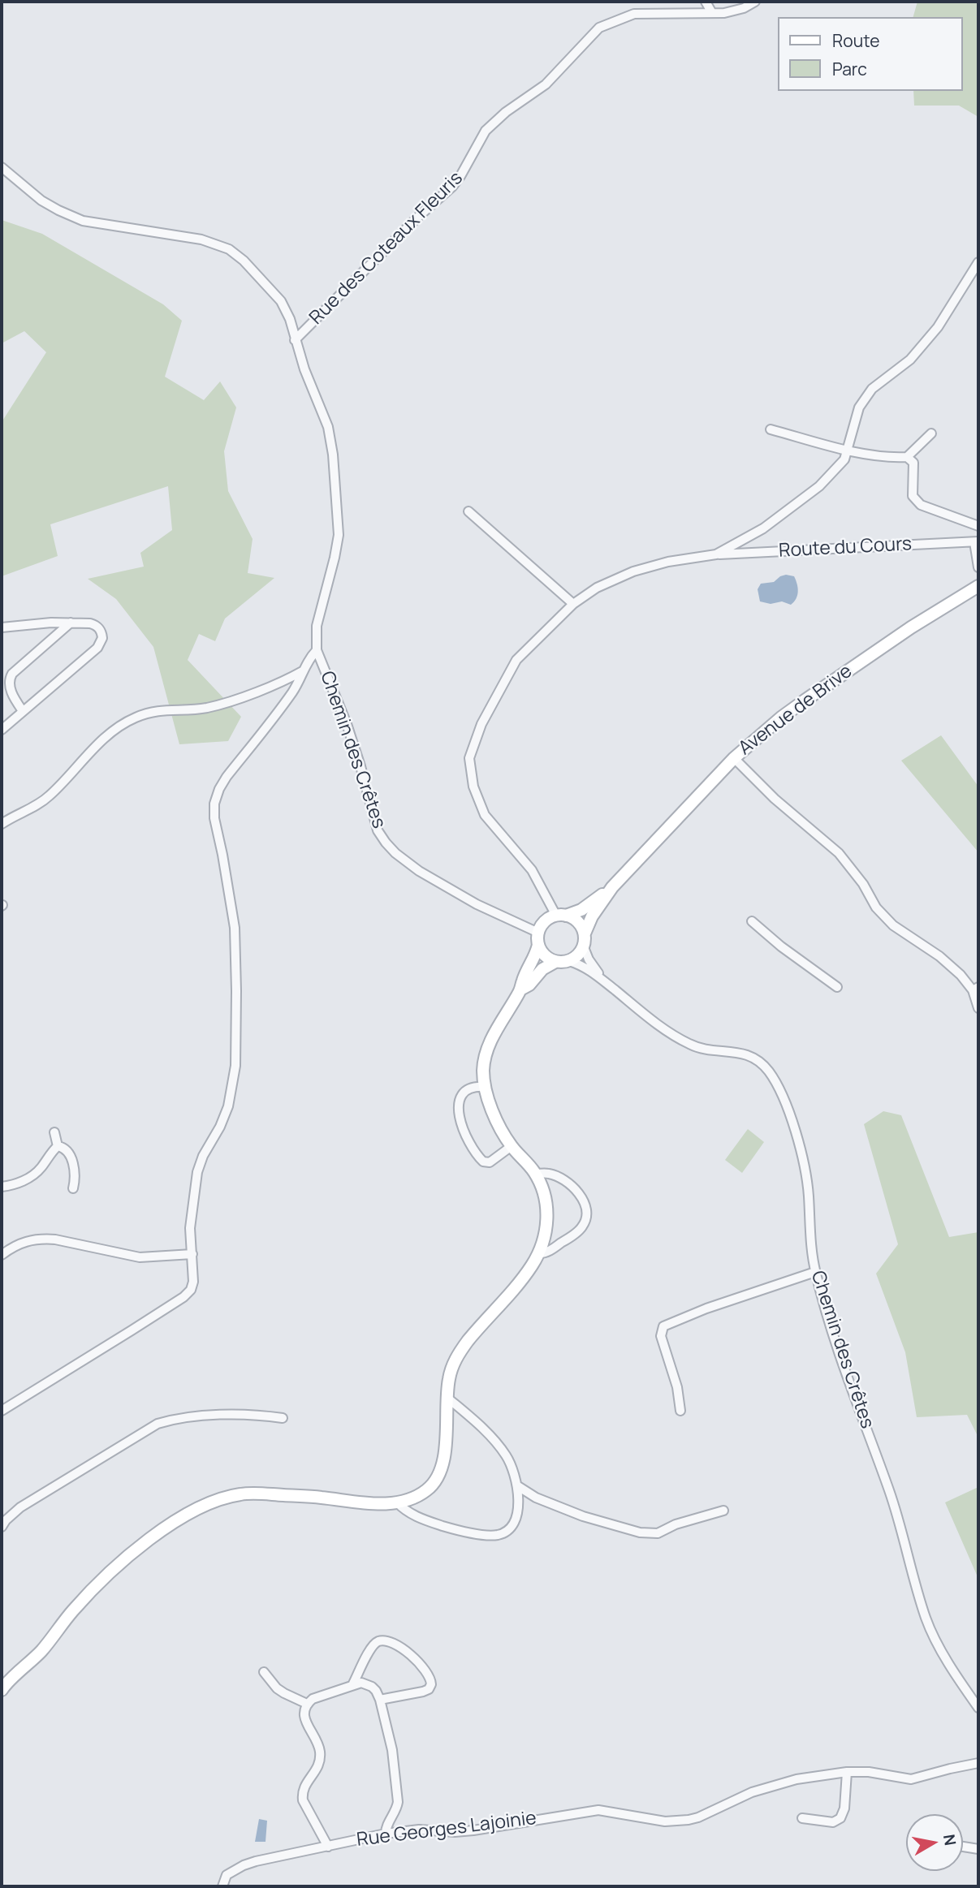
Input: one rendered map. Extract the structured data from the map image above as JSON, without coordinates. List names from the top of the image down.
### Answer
{
  "streets": {
    "street": [
      "Rue des Coteaux Fleuris",
      "Route du Cours",
      "Avenue de Brive",
      "Chemin des Crêtes",
      "Rue Georges Lajoinie"
    ]
  },
  "crossings": [
    ["Rue des Coteaux Fleuris", "Chemin des Crêtes"],
    ["Route du Cours", "Chemin des Crêtes"]
  ],
  "legend": ["Route", "Parc"],
  "north": "right"
}
